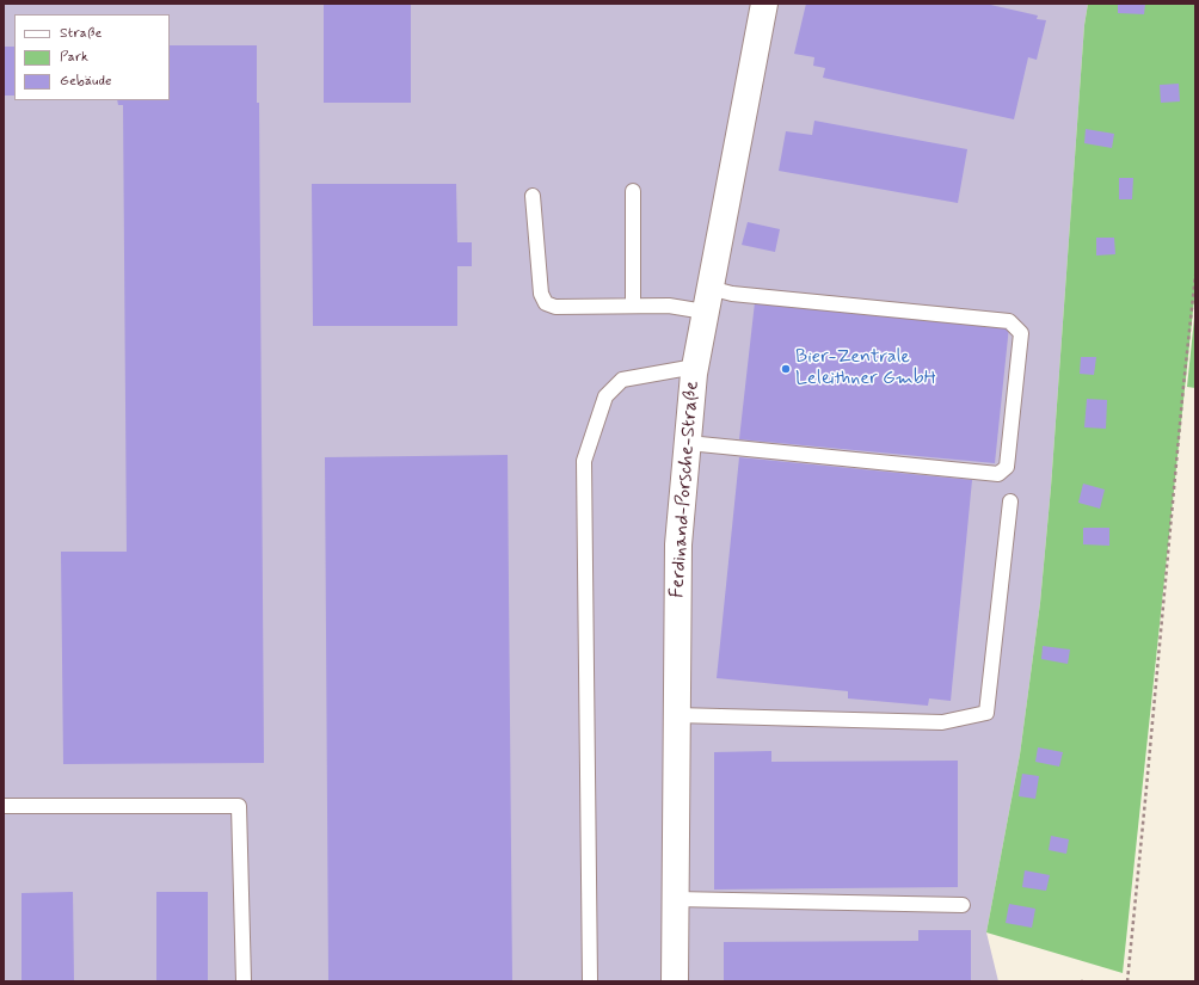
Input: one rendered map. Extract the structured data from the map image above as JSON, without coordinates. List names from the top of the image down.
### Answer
{
  "streets": {
    "street": ["Ferdinand-Porsche-Straße"]
  },
  "places": ["Bier-Zentrale Leleithner GmbH"],
  "legend": ["Straße", "Park", "Gebäude"]
}
